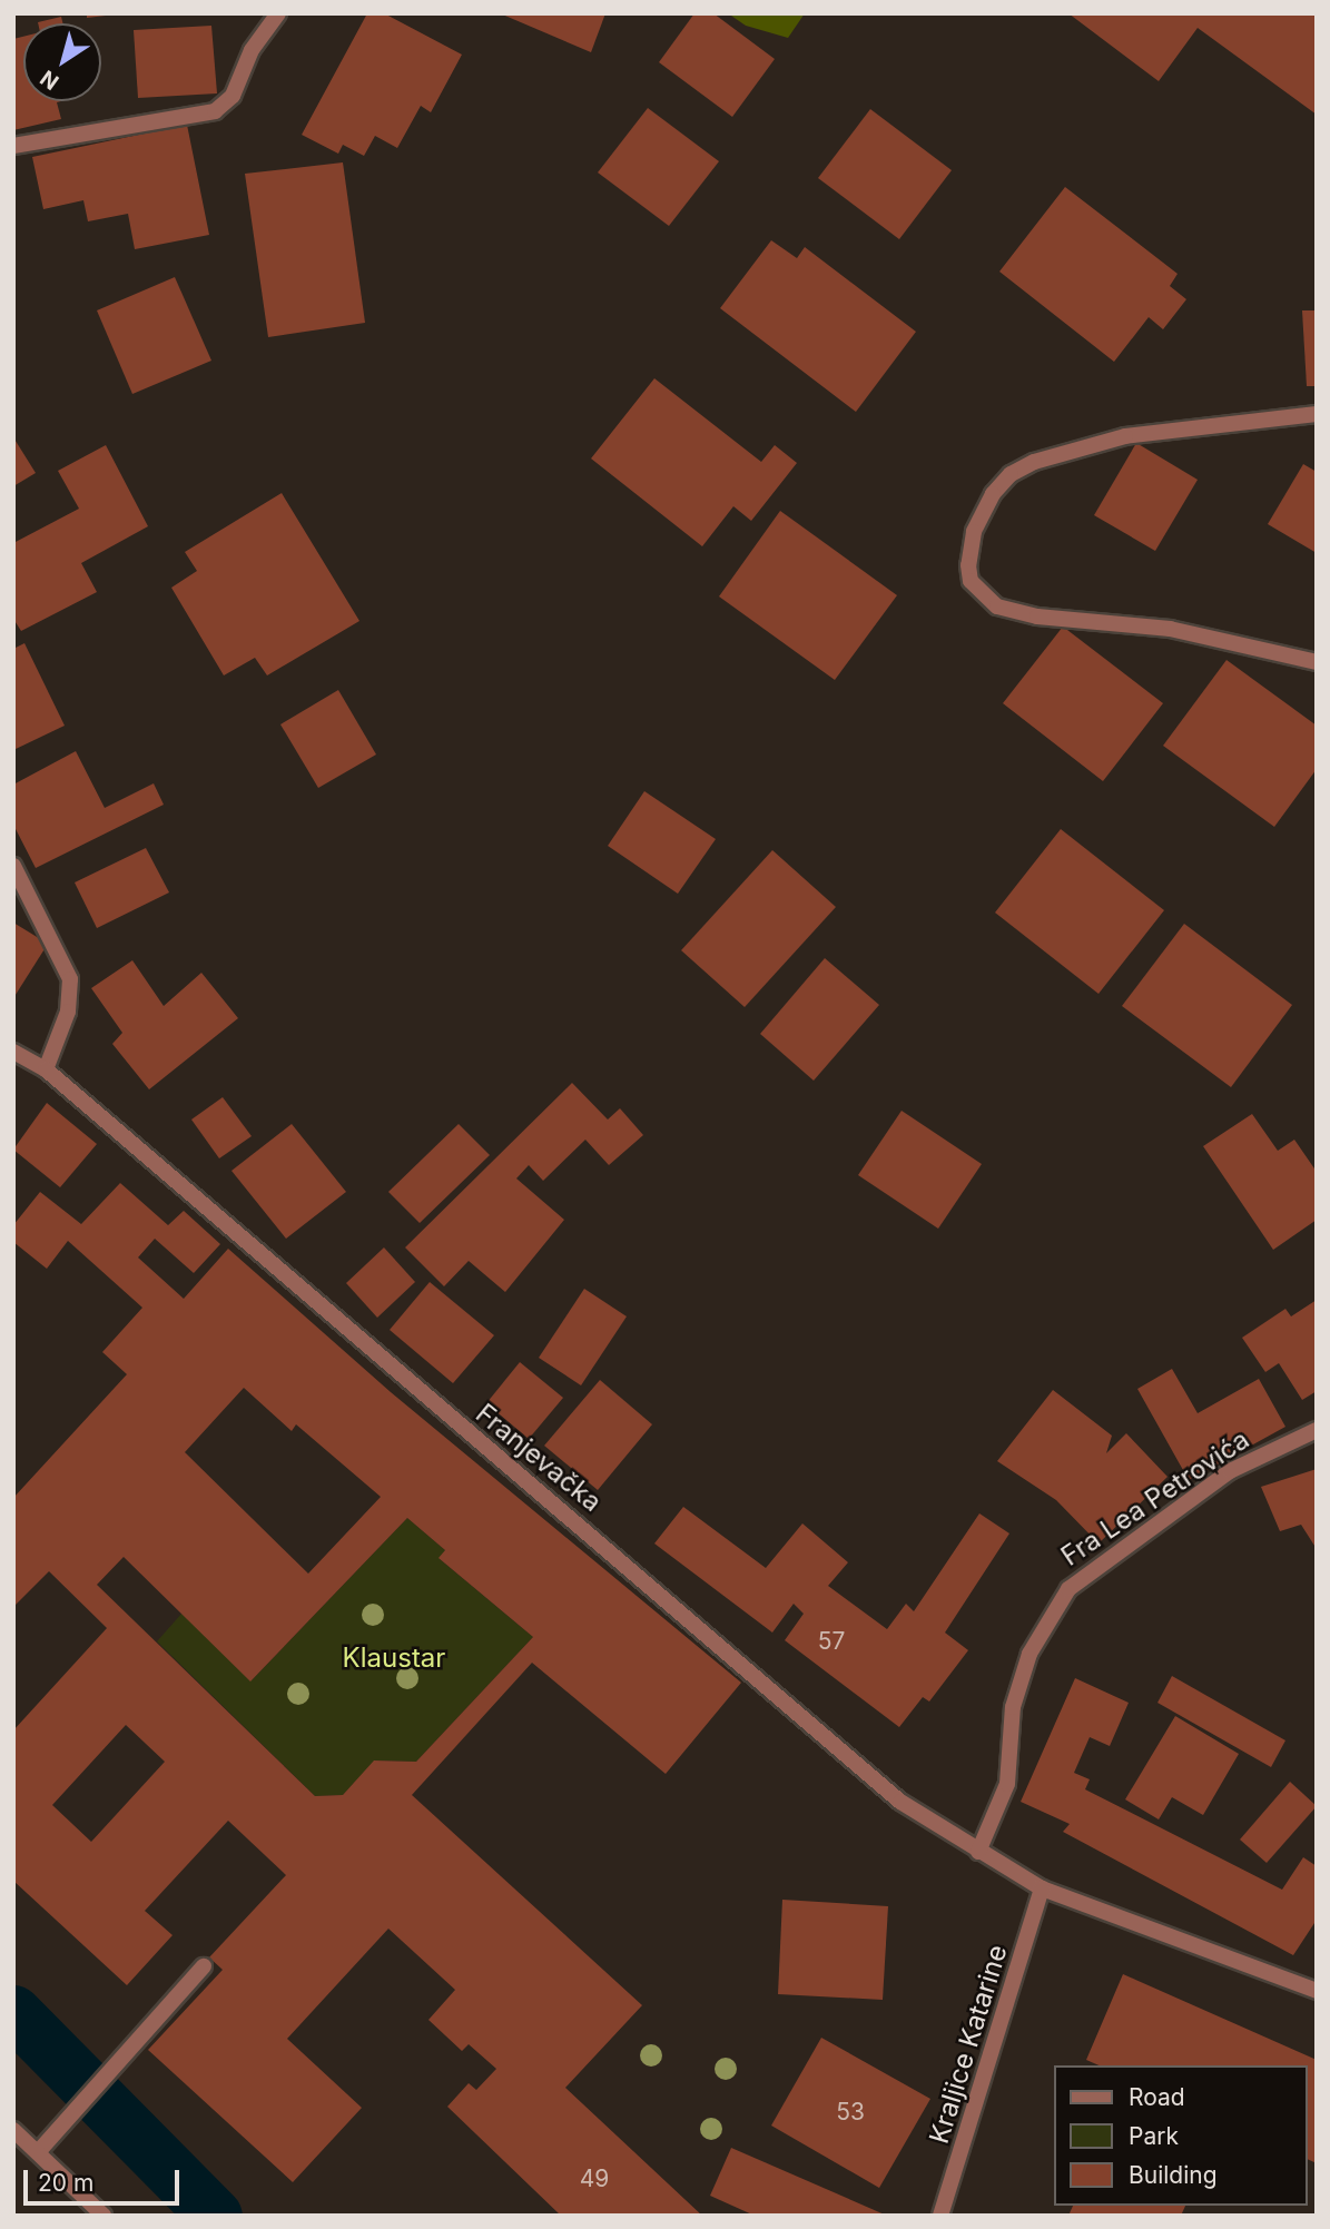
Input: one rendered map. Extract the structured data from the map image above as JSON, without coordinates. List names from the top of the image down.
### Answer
{
  "streets": {
    "street": ["Franjevačka", "Fra Lea Petrovića", "Kraljice Katarine"]
  },
  "crossings": [
    ["Franjevačka", "Fra Lea Petrovića"],
    ["Franjevačka", "Kraljice Katarine"]
  ],
  "parks": ["Klaustar"],
  "house_numbers": ["57", "53", "49"],
  "legend": ["Road", "Park", "Building"],
  "scale_bar": "20 m",
  "north": "bottom left"
}
